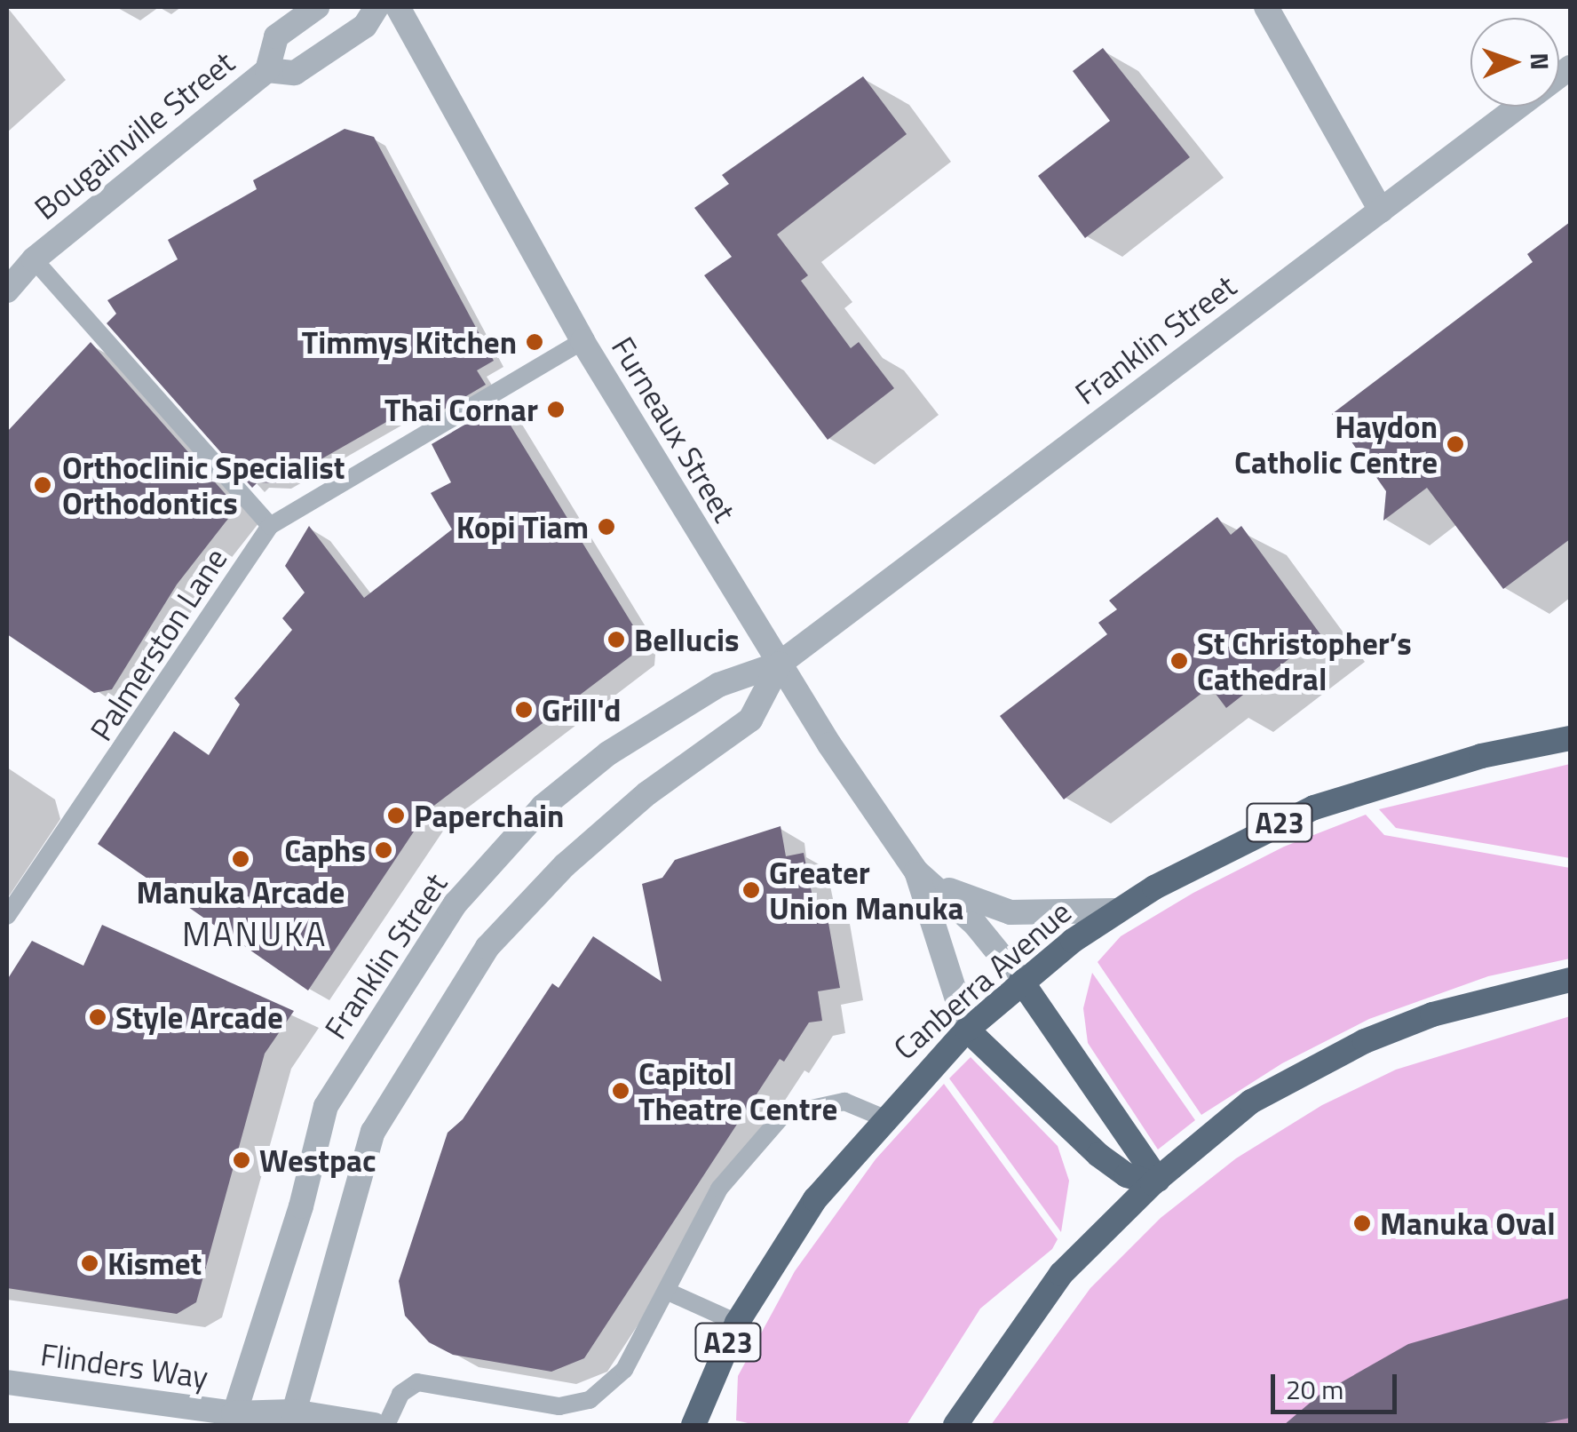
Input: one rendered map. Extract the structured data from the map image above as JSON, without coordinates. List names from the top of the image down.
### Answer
{
  "streets": {
    "highway": ["A23", "Canberra Avenue"],
    "street": [
      "Bougainville Street",
      "Franklin Street",
      "Furneaux Street",
      "Flinders Way"
    ],
    "lane": ["Palmerston Lane"]
  },
  "crossings": [
    ["Franklin Street", "Furneaux Street"],
    ["Franklin Street", "Flinders Way"],
    ["Furneaux Street", "Palmerston Lane"],
    ["Furneaux Street", "Canberra Avenue"]
  ],
  "districts": ["MANUKA"],
  "places": [
    "Timmys Kitchen",
    "Thai Cornar",
    "Haydon Catholic Centre",
    "Orthoclinic Specialist Orthodontics",
    "Kopi Tiam",
    "Bellucis",
    "St Christopher’s Cathedral",
    "Grill'd",
    "Paperchain",
    "Caphs",
    "Manuka Arcade",
    "Greater Union Manuka",
    "Style Arcade",
    "Capitol Theatre Centre",
    "Westpac",
    "Manuka Oval",
    "Kismet"
  ],
  "scale_bar": "20 m",
  "north": "right"
}
